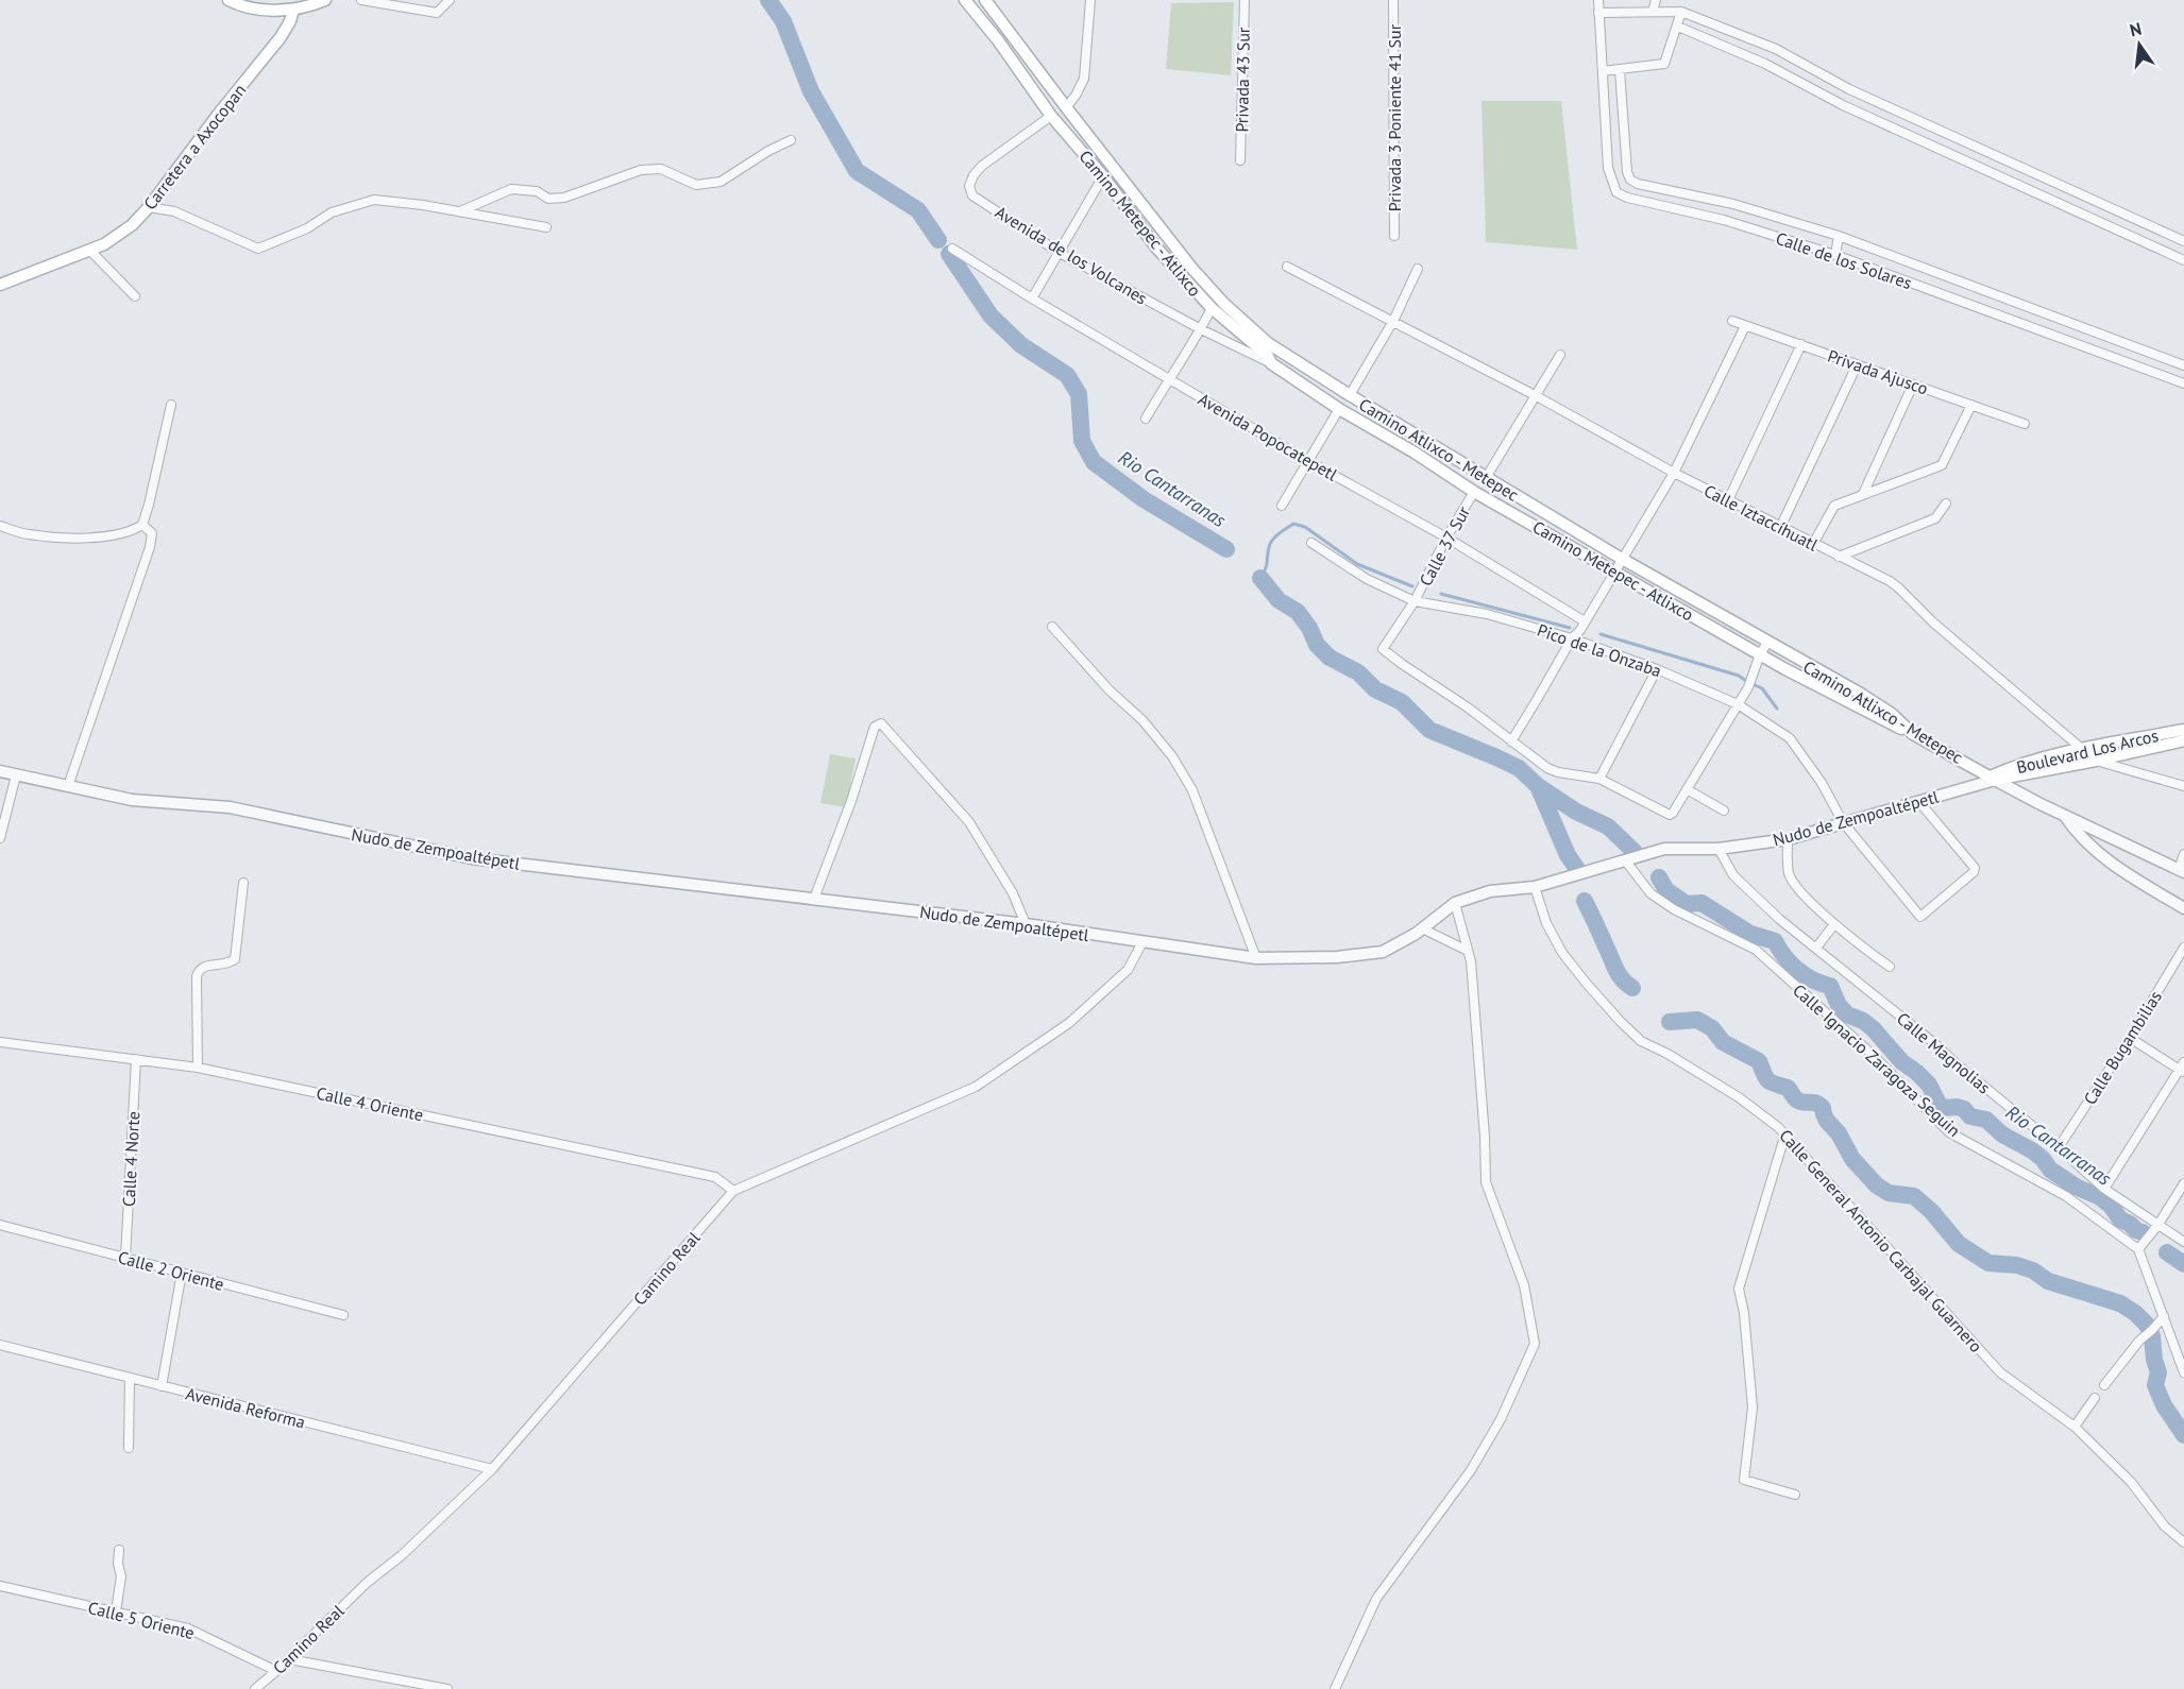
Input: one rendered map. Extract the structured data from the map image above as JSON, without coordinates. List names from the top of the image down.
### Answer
{
  "streets": {
    "main road": [
      "Carretera a Axocopan",
      "Camino Metepec - Atlixco",
      "Camino Atlixco - Metepec",
      "Boulevard Los Arcos"
    ],
    "street": [
      "Privada 43 Sur",
      "Privada 3 Poniente 41 Sur",
      "Avenida de los Volcanes",
      "Calle de los Solares",
      "Privada Ajusco",
      "Avenida Popocatepetl",
      "Calle Iztaccíhuatl",
      "Calle 37 Sur",
      "Pico de la Onzaba",
      "Nudo de Zempoaltépetl",
      "Calle Bugambilias",
      "Calle Magnolias",
      "Calle Ignacio Zaragoza Seguin",
      "Calle 4 Oriente",
      "Calle 4 Norte",
      "Calle General Antonio Carbajal Guarnero",
      "Camino Real",
      "Calle 2 Oriente",
      "Avenida Reforma",
      "Calle 5 Oriente"
    ]
  },
  "crossings": [
    ["Camino Metepec - Atlixco", "Avenida de los Volcanes"],
    ["Camino Metepec - Atlixco", "Camino Atlixco - Metepec"],
    ["Camino Metepec - Atlixco", "Calle 37 Sur"],
    ["Avenida Popocatepetl", "Calle 37 Sur"],
    ["Camino Atlixco - Metepec", "Boulevard Los Arcos"],
    ["Camino Atlixco - Metepec", "Nudo de Zempoaltépetl"],
    ["Calle Iztaccíhuatl", "Boulevard Los Arcos"],
    ["Calle 37 Sur", "Pico de la Onzaba"],
    ["Pico de la Onzaba", "Nudo de Zempoaltépetl"],
    ["Boulevard Los Arcos", "Nudo de Zempoaltépetl"],
    ["Nudo de Zempoaltépetl", "Calle Magnolias"],
    ["Nudo de Zempoaltépetl", "Calle Ignacio Zaragoza Seguin"],
    ["Nudo de Zempoaltépetl", "Calle General Antonio Carbajal Guarnero"],
    ["Nudo de Zempoaltépetl", "Camino Real"],
    ["Calle Bugambilias", "Calle Magnolias"],
    ["Calle 4 Oriente", "Calle 4 Norte"],
    ["Calle 4 Oriente", "Camino Real"],
    ["Calle 4 Norte", "Calle 2 Oriente"],
    ["Camino Real", "Avenida Reforma"],
    ["Camino Real", "Calle 5 Oriente"]
  ],
  "water": ["Rio Cantarranas"],
  "north": "top"
}
